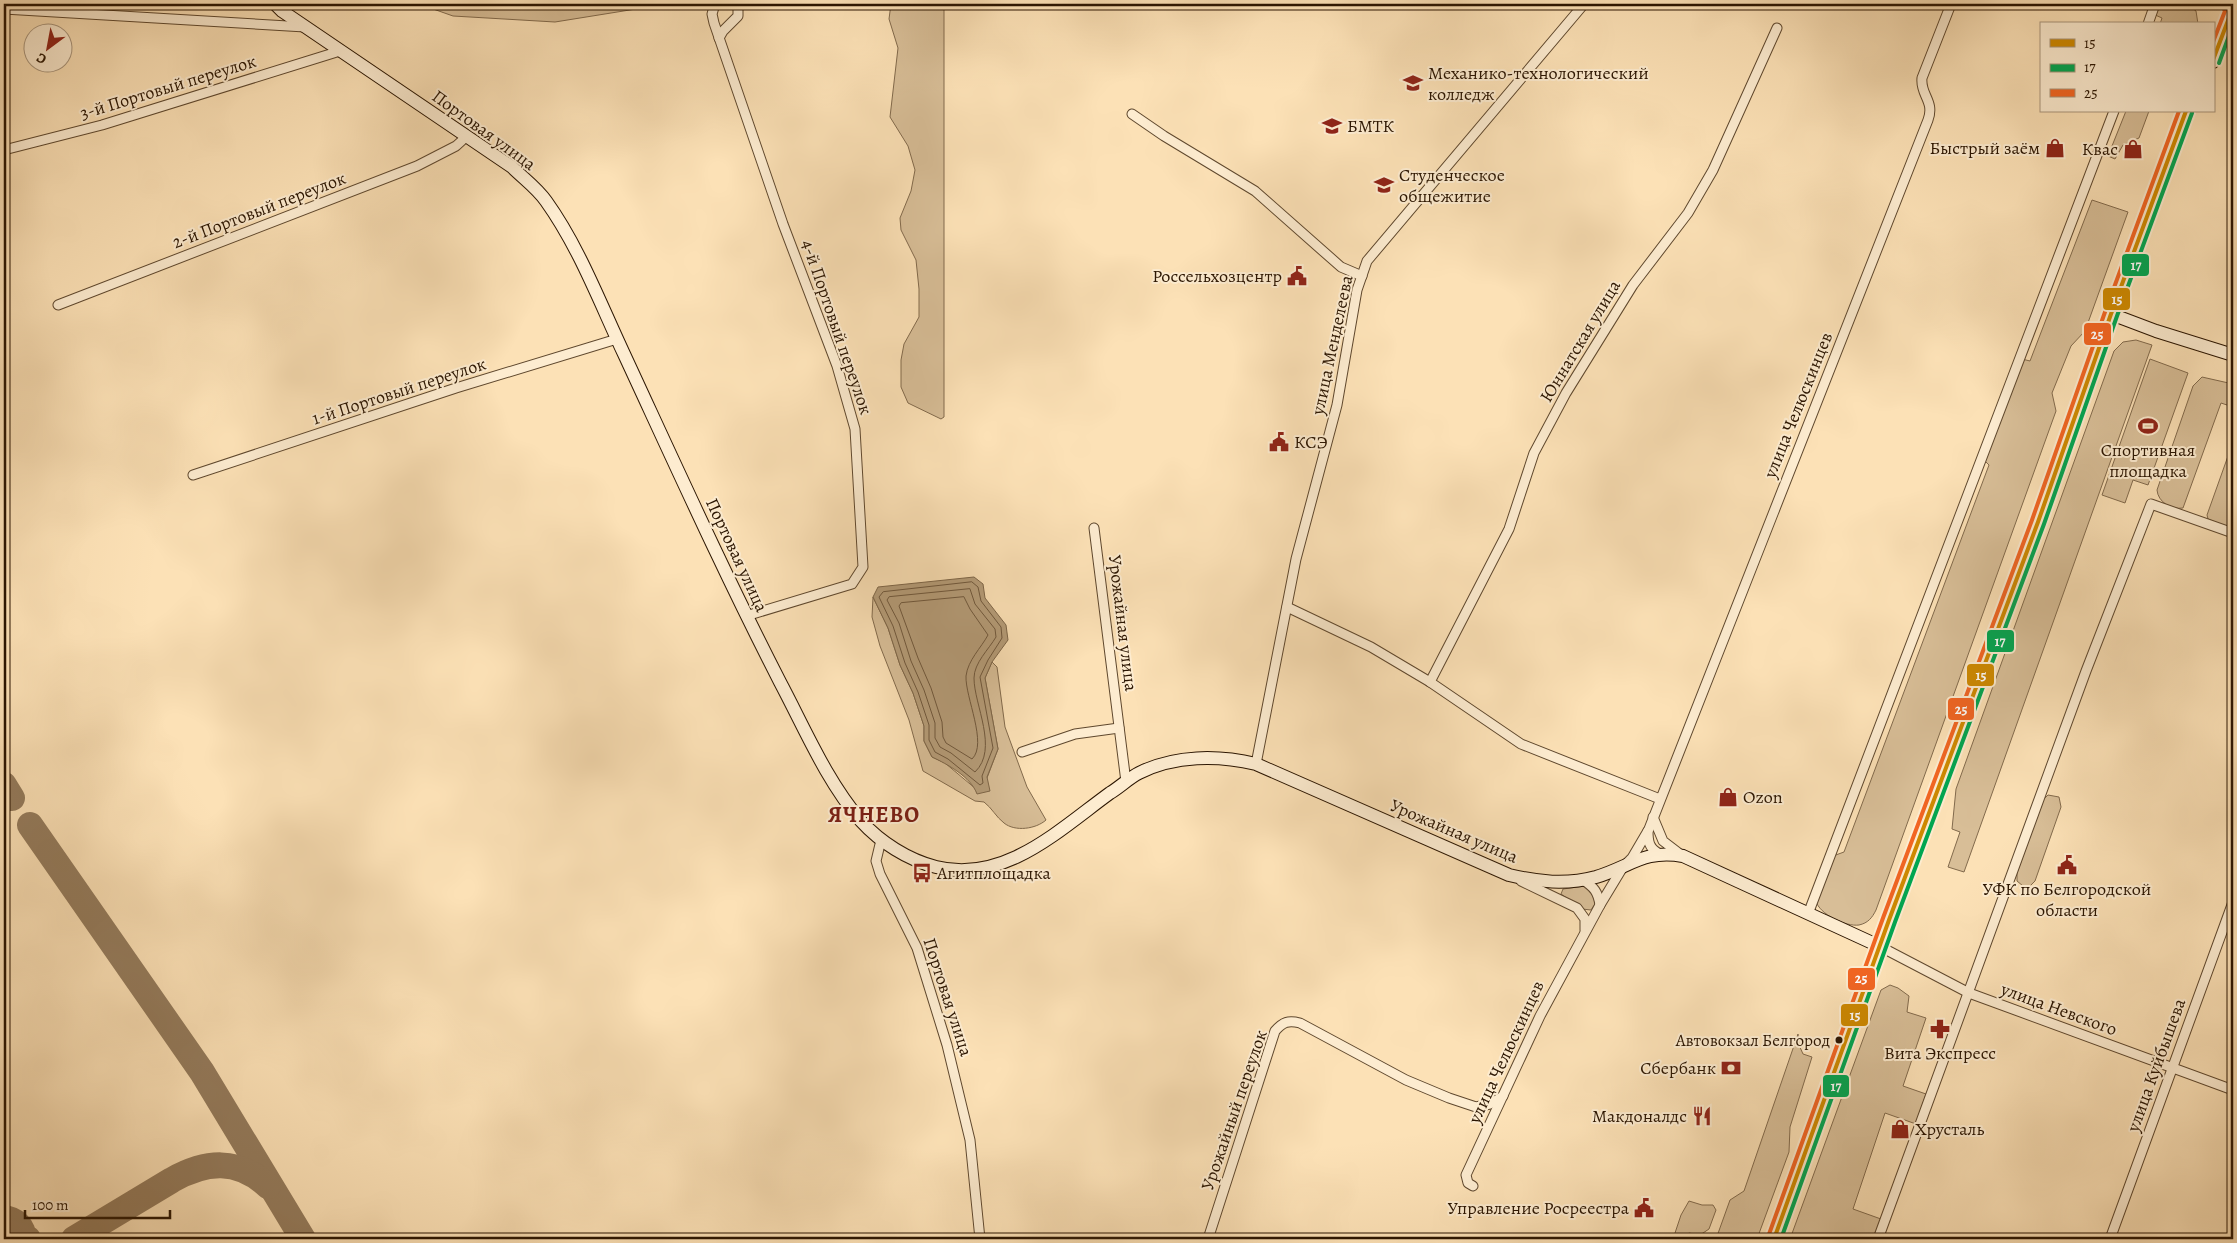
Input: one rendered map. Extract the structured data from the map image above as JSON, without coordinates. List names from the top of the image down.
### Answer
{
  "streets": {
    "street": [
      "3-й Портовый переулок",
      "Портовая улица",
      "2-й Портовый переулок",
      "4-й Портовый переулок",
      "Юннатская улица",
      "улица Менделеева",
      "1-й Портовый переулок",
      "улица Челюскинцев",
      "Урожайная улица",
      "улица Невского",
      "улица Куйбышева",
      "Урожайный переулок"
    ]
  },
  "crossings": [
    ["3-й Портовый переулок", "Портовая улица"],
    ["Портовая улица", "2-й Портовый переулок"],
    ["Портовая улица", "4-й Портовый переулок"],
    ["Портовая улица", "1-й Портовый переулок"],
    ["Портовая улица", "Урожайная улица"],
    ["улица Менделеева", "Урожайная улица"],
    ["улица Челюскинцев", "Урожайная улица"],
    ["улица Челюскинцев", "Урожайный переулок"],
    ["Урожайная улица", "улица Невского"],
    ["улица Невского", "улица Куйбышева"]
  ],
  "districts": ["ЯЧНЕВО"],
  "places": {
    "school or university": ["Механико-технологический колледж", "БМТК", "Студенческое общежитие"],
    "shop": [
      "Быстрый заём",
      "Квас",
      "Ozon",
      "Хрусталь"
    ],
    "public building": [
      "Россельхозцентр",
      "КСЭ",
      "УФК по Белгородской области",
      "Управление Росреестра"
    ],
    "sports": ["Спортивная площадка"],
    "bus stop": ["Агитплощадка"],
    "pharmacy": ["Вита Экспресс"],
    "other": ["Автовокзал Белгород"],
    "bank": ["Сбербанк"],
    "restaurant": ["Макдоналдс"]
  },
  "lines": ["transit line 15", "transit line 25", "transit line 17"],
  "legend": ["15", "17", "25"],
  "scale_bar": "100 m",
  "north": "bottom left"
}
